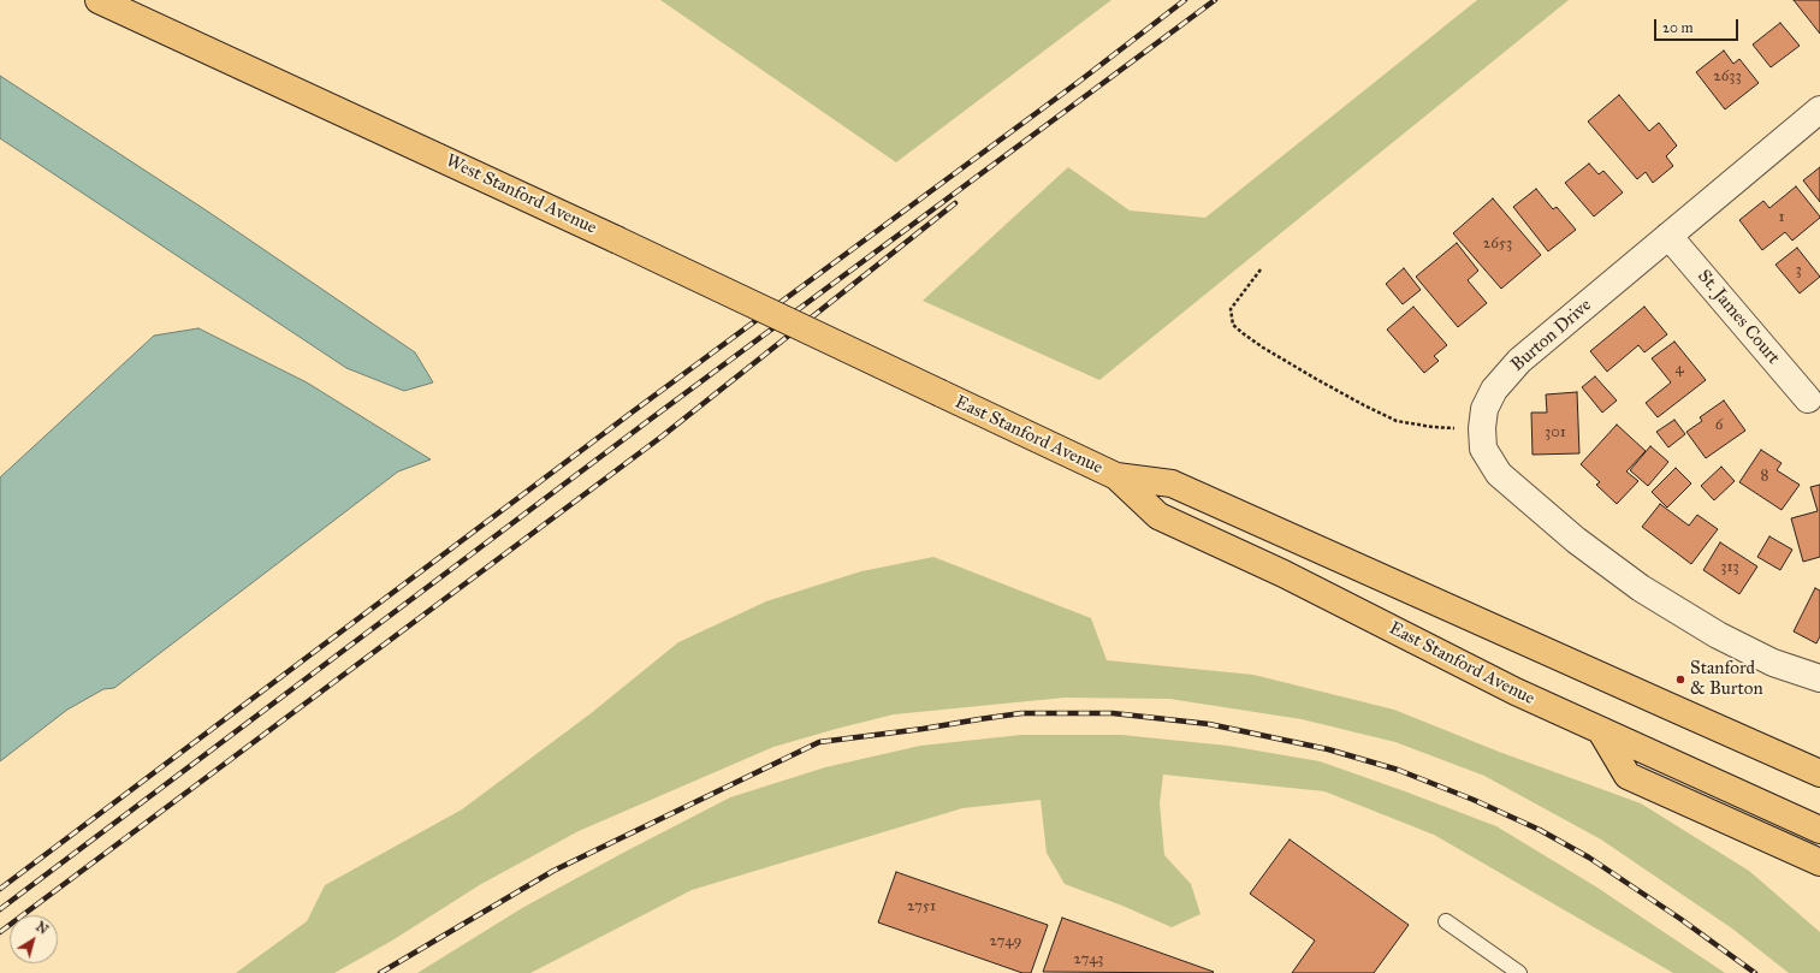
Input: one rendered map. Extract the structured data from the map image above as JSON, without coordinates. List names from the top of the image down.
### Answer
{
  "streets": {
    "main road": ["West Stanford Avenue", "East Stanford Avenue"],
    "street": ["St. James Court", "Burton Drive"]
  },
  "crossings": [
    ["West Stanford Avenue", "East Stanford Avenue"],
    ["St. James Court", "Burton Drive"]
  ],
  "places": ["Stanford & Burton"],
  "house_numbers": [
    "2633",
    "1",
    "2653",
    "3",
    "4",
    "6",
    "301",
    "8",
    "313",
    "2751",
    "2749",
    "2743"
  ],
  "scale_bar": "20 m",
  "north": "top right"
}
